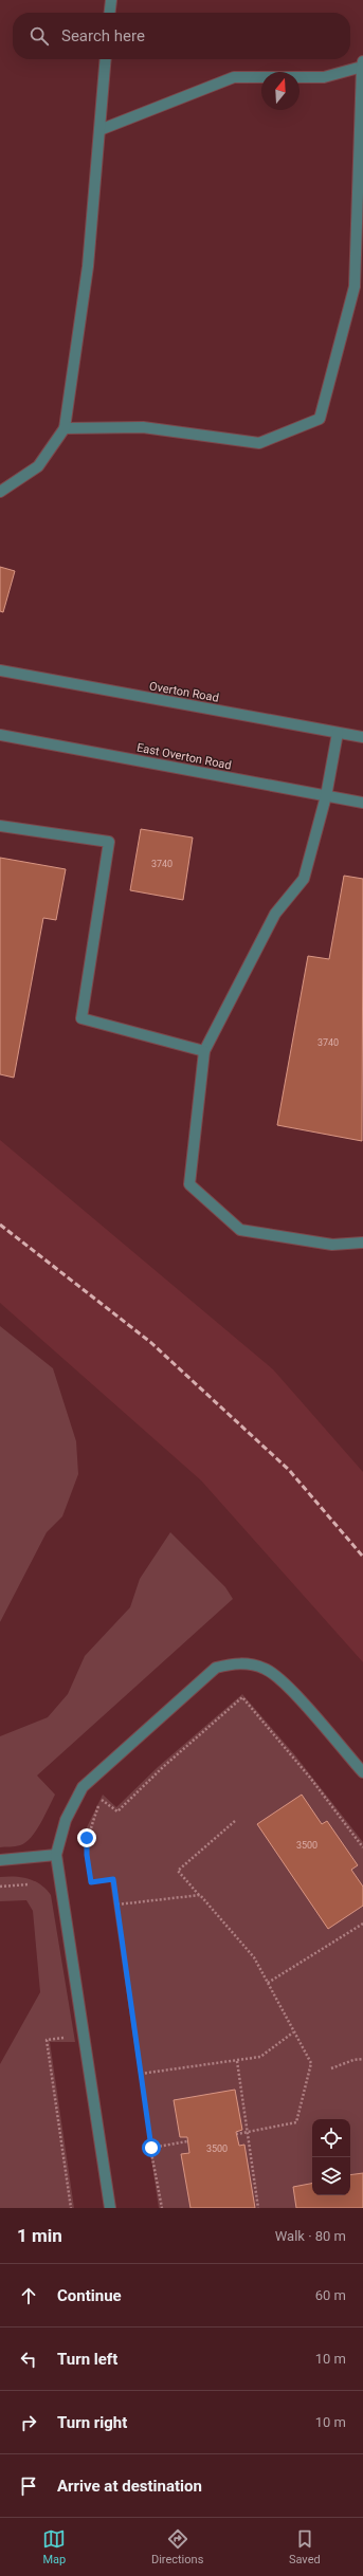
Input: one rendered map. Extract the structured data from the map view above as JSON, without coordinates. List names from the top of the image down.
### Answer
{
  "streets": {
    "street": ["Overton Road", "East Overton Road"]
  },
  "house_numbers": [
    "3740",
    "3740",
    "3500",
    "3500"
  ],
  "north": "top",
  "page": {
    "search": "Search here",
    "heading": ["1 min", "Walk · 80 m"],
    "list": [
      ["Continue", "60 m"],
      ["Turn left", "10 m"],
      ["Turn right", "10 m"],
      "Arrive at destination"
    ],
    "nav": ["Map", "Directions", "Saved"]
  }
}
